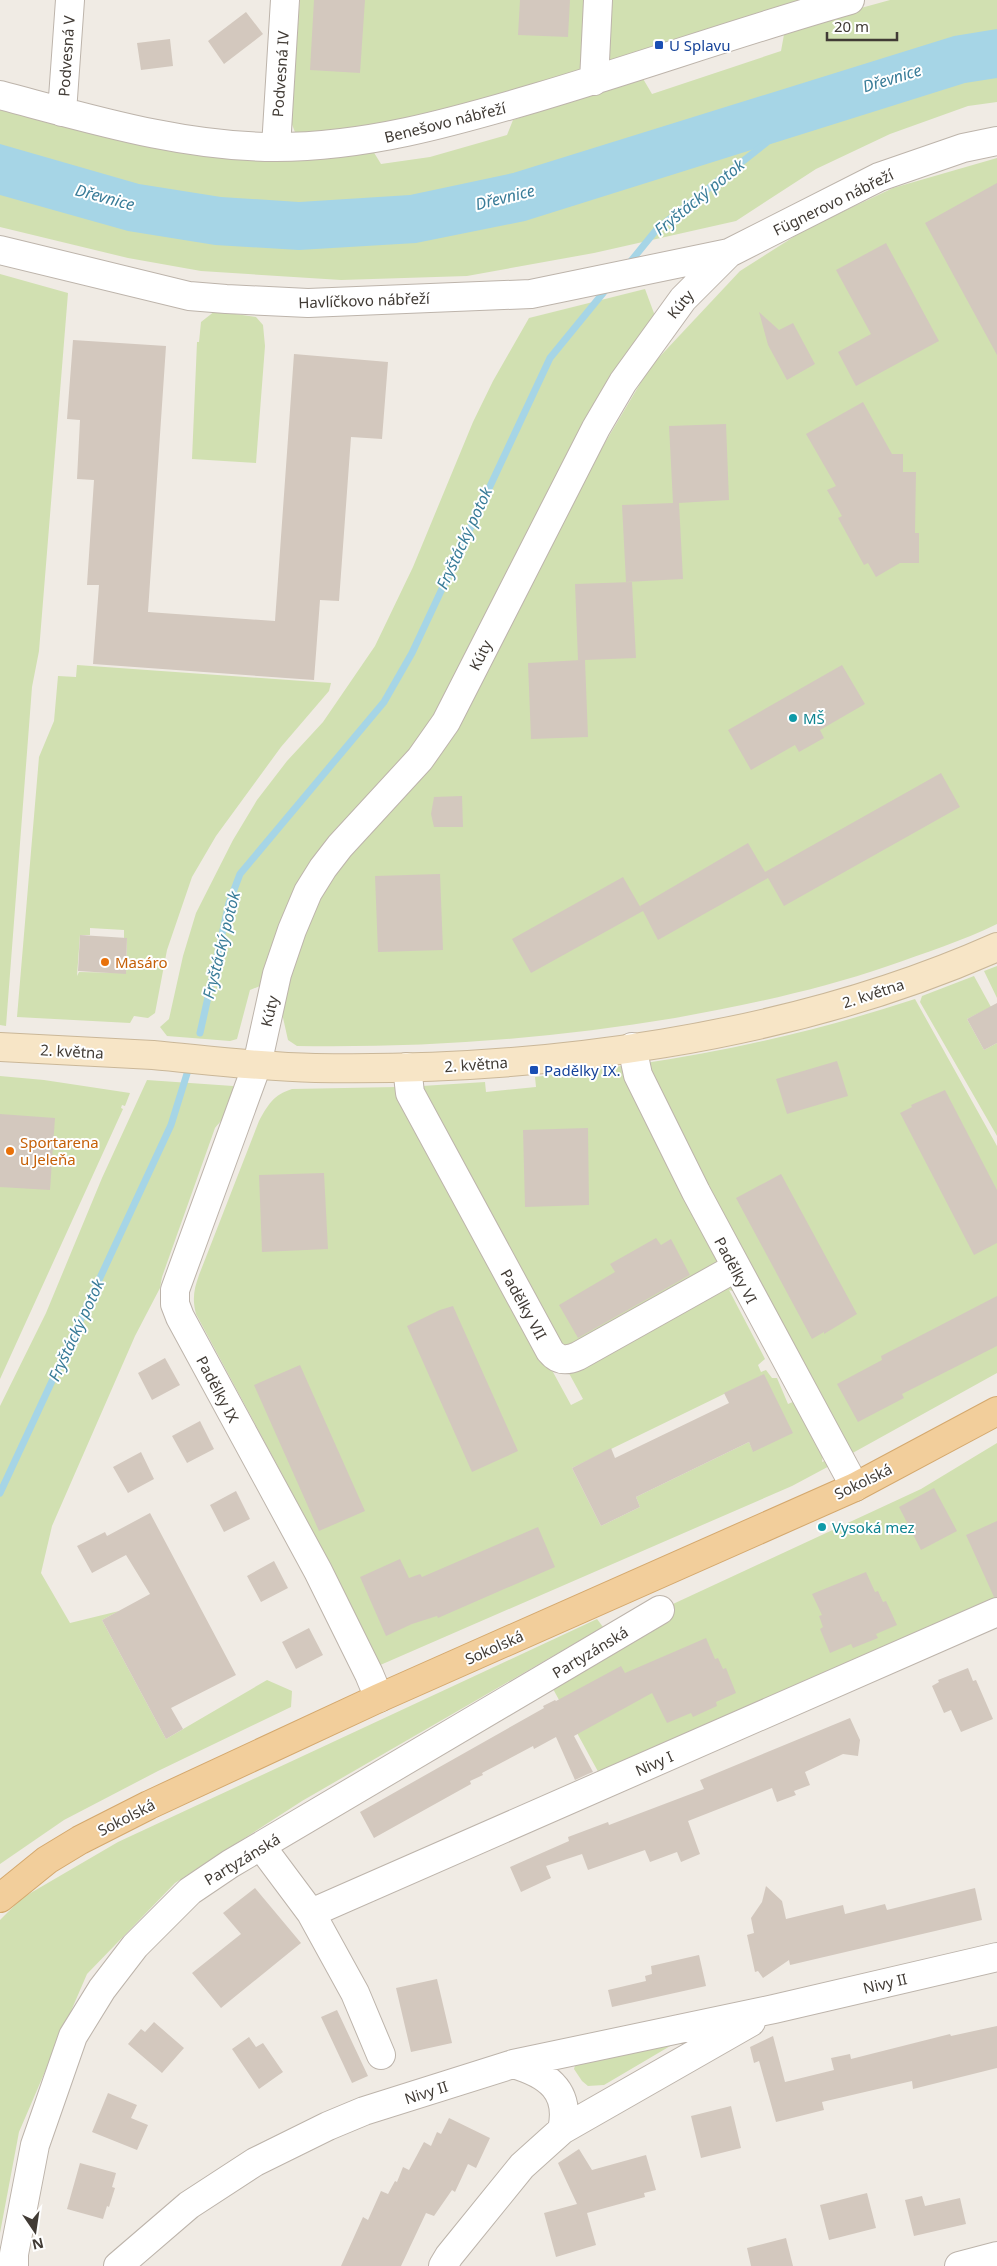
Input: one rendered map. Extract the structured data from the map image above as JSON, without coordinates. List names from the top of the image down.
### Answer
{
  "streets": {
    "main road": ["Sokolská"],
    "street": [
      "Podvesná V",
      "Podvesná IV",
      "Benešovo nábřeží",
      "Fügnerovo nábřeží",
      "Havlíčkovo nábřeží",
      "Kúty",
      "2. května",
      "Padělky VI",
      "Padělky VII",
      "Padělky IX",
      "Partyzánská",
      "Nivy I",
      "Nivy II"
    ]
  },
  "crossings": [
    ["Podvesná V", "Benešovo nábřeží"],
    ["Podvesná IV", "Benešovo nábřeží"],
    ["Fügnerovo nábřeží", "Havlíčkovo nábřeží"],
    ["Fügnerovo nábřeží", "Kúty"],
    ["Havlíčkovo nábřeží", "Kúty"],
    ["Kúty", "2. května"],
    ["Kúty", "Padělky IX"],
    ["2. května", "Padělky VI"],
    ["2. května", "Padělky VII"],
    ["2. května", "Padělky IX"],
    ["Padělky VI", "Padělky VII"],
    ["Padělky VI", "Sokolská"],
    ["Padělky IX", "Sokolská"]
  ],
  "water": ["Dřevnice", "Fryštácký potok"],
  "places": {
    "transit": ["U Splavu", "Padělky IX."],
    "other": [
      "MŠ",
      "Masáro",
      "Sportarena u Jeleňa",
      "Vysoká mez"
    ]
  },
  "scale_bar": "20 m",
  "north": "bottom"
}
